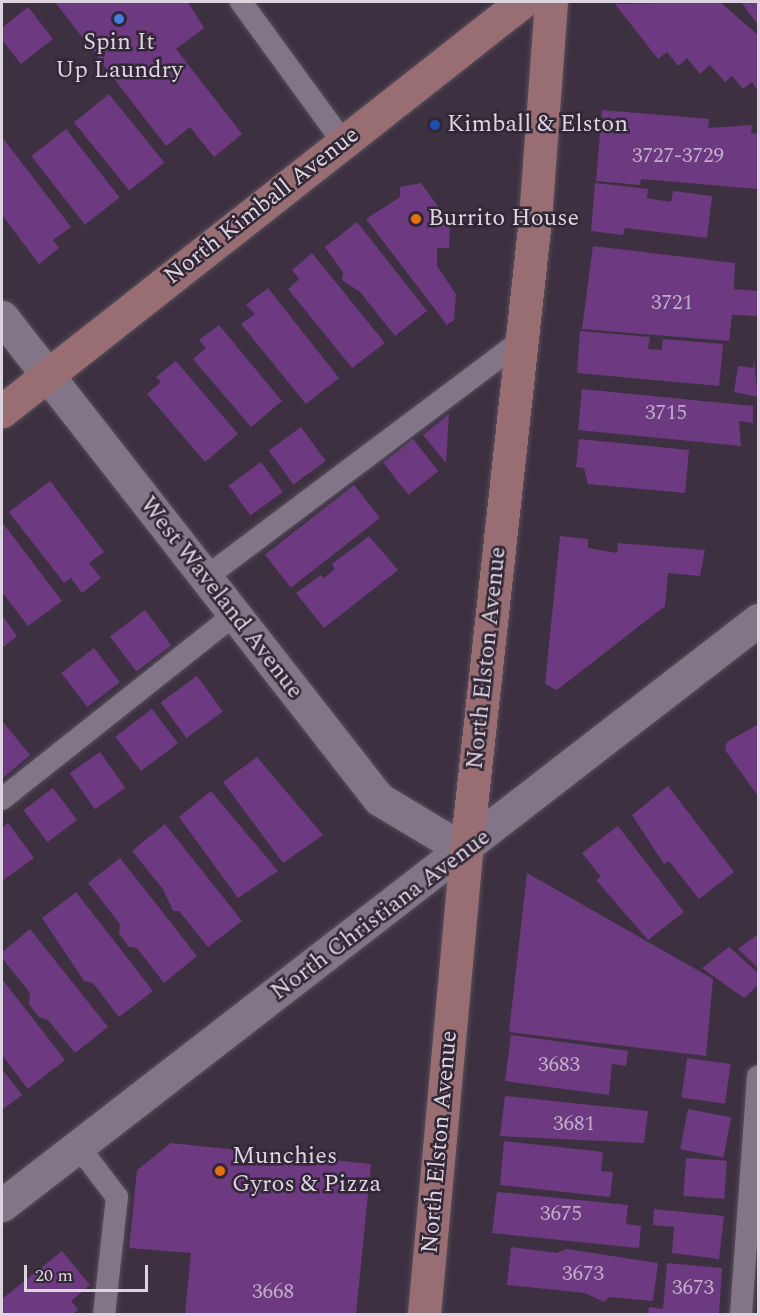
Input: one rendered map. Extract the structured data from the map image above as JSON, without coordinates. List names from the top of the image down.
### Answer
{
  "streets": {
    "main road": ["North Kimball Avenue", "North Elston Avenue"],
    "street": ["West Waveland Avenue", "North Christiana Avenue"]
  },
  "crossings": [
    ["North Kimball Avenue", "West Waveland Avenue"],
    ["West Waveland Avenue", "North Elston Avenue"],
    ["West Waveland Avenue", "North Christiana Avenue"],
    ["North Elston Avenue", "North Christiana Avenue"]
  ],
  "places": [
    "Spin It Up Laundry",
    "Kimball & Elston",
    "Burrito House",
    "Munchies Gyros & Pizza"
  ],
  "house_numbers": [
    "3727-3729",
    "3721",
    "3715",
    "3683",
    "3681",
    "3675",
    "3673",
    "3673",
    "3668"
  ],
  "scale_bar": "20 m"
}
